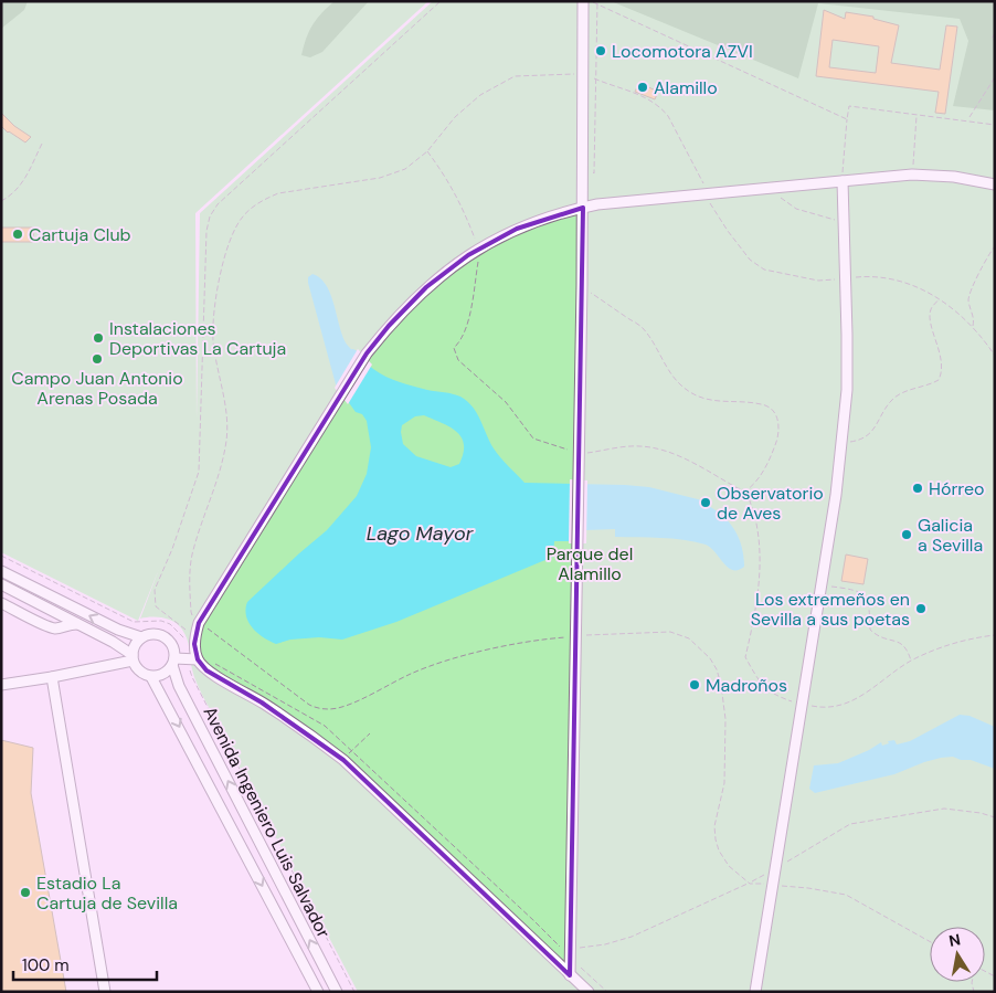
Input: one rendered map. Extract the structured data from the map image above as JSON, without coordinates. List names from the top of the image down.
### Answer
{
  "streets": {
    "street": ["Avenida Ingeniero Luis Salvador"]
  },
  "water": ["Lago Mayor"],
  "parks": ["Parque del Alamillo"],
  "places": [
    "Locomotora AZVI",
    "Alamillo",
    "Cartuja Club",
    "Instalaciones Deportivas La Cartuja",
    "Campo Juan Antonio Arenas Posada",
    "Hórreo",
    "Observatorio de Aves",
    "Galicia a Sevilla",
    "Los extremeños en Sevilla a sus poetas",
    "Madroños",
    "Estadio La Cartuja de Sevilla"
  ],
  "scale_bar": "100 m",
  "north": "top"
}
